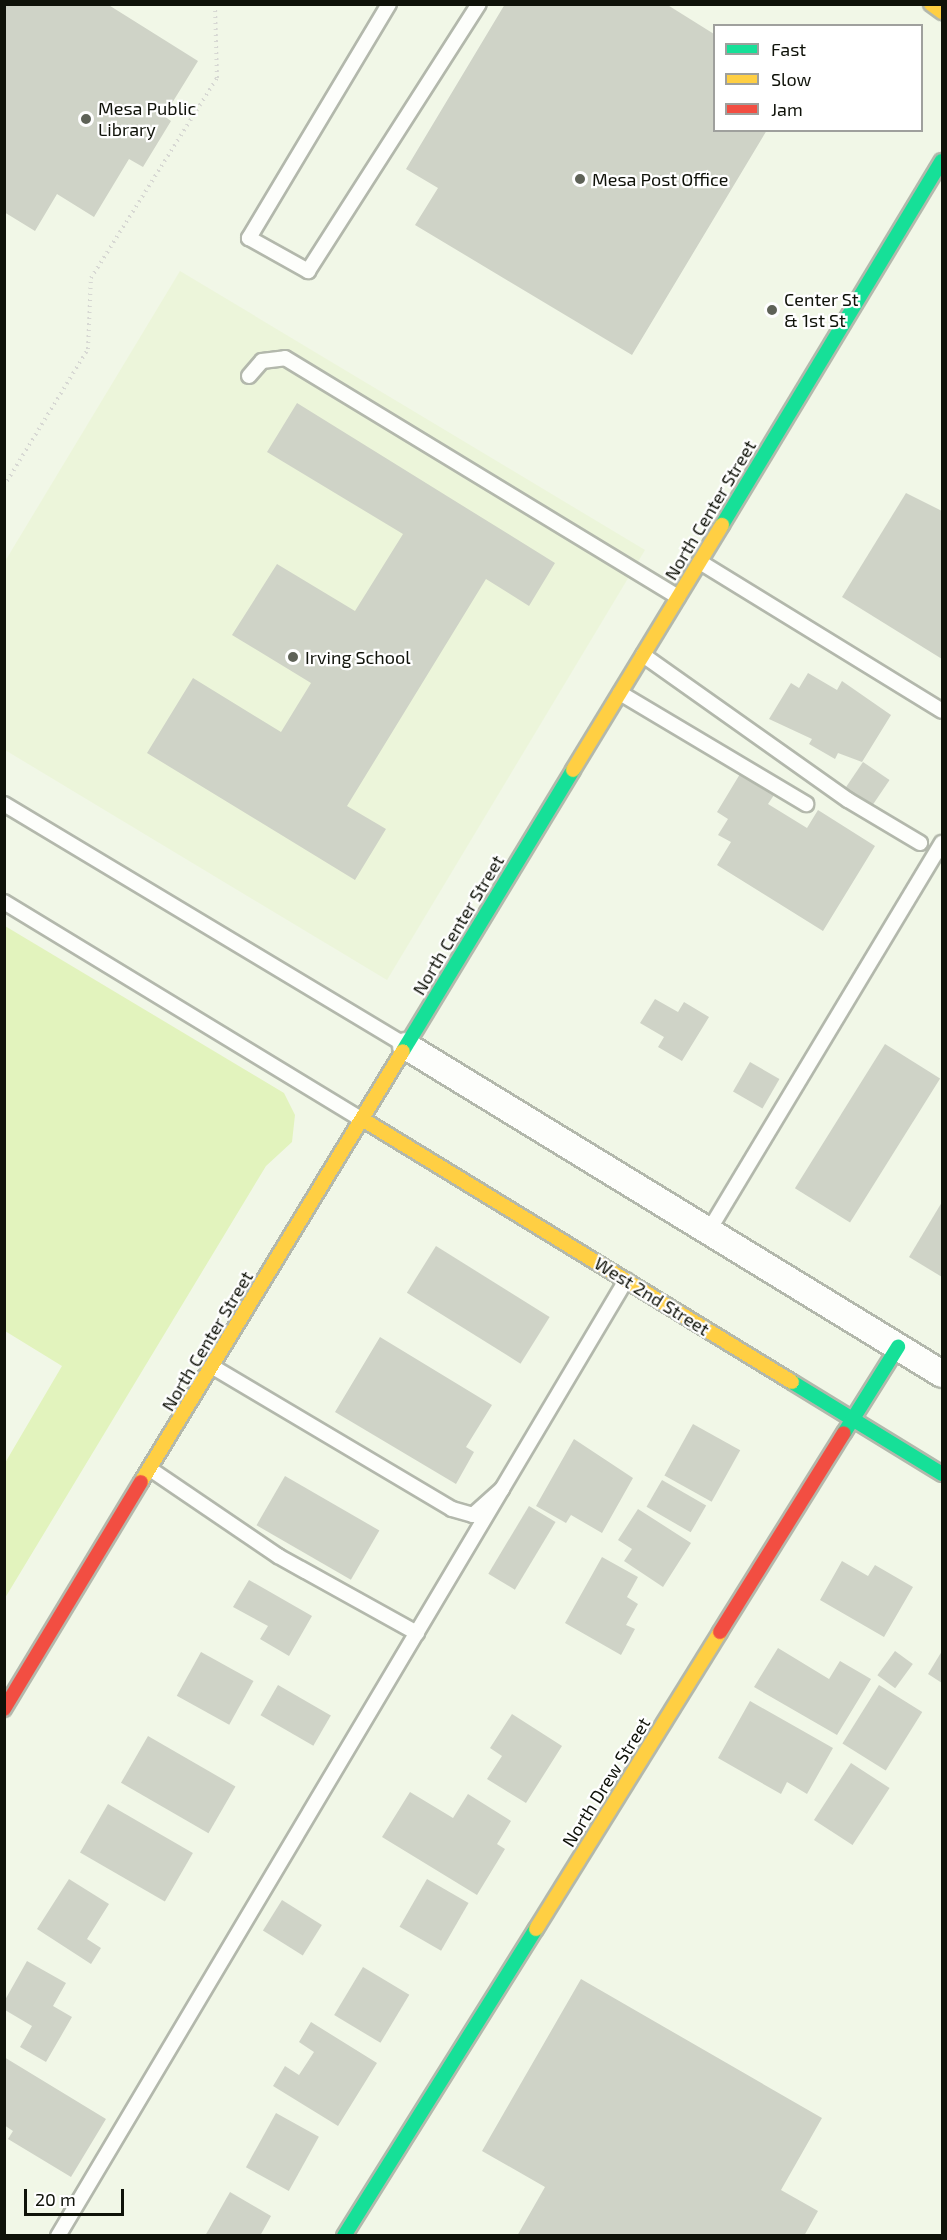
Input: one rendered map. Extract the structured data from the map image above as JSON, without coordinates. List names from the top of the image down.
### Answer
{
  "streets": {
    "street": ["North Center Street", "West 2nd Street", "North Drew Street"]
  },
  "crossings": [
    ["North Center Street", "West 2nd Street"],
    ["West 2nd Street", "North Drew Street"]
  ],
  "places": [
    "Mesa Public Library",
    "Mesa Post Office",
    "Center St & 1st St",
    "Irving School"
  ],
  "legend": ["Fast", "Slow", "Jam"],
  "scale_bar": "20 m"
}
